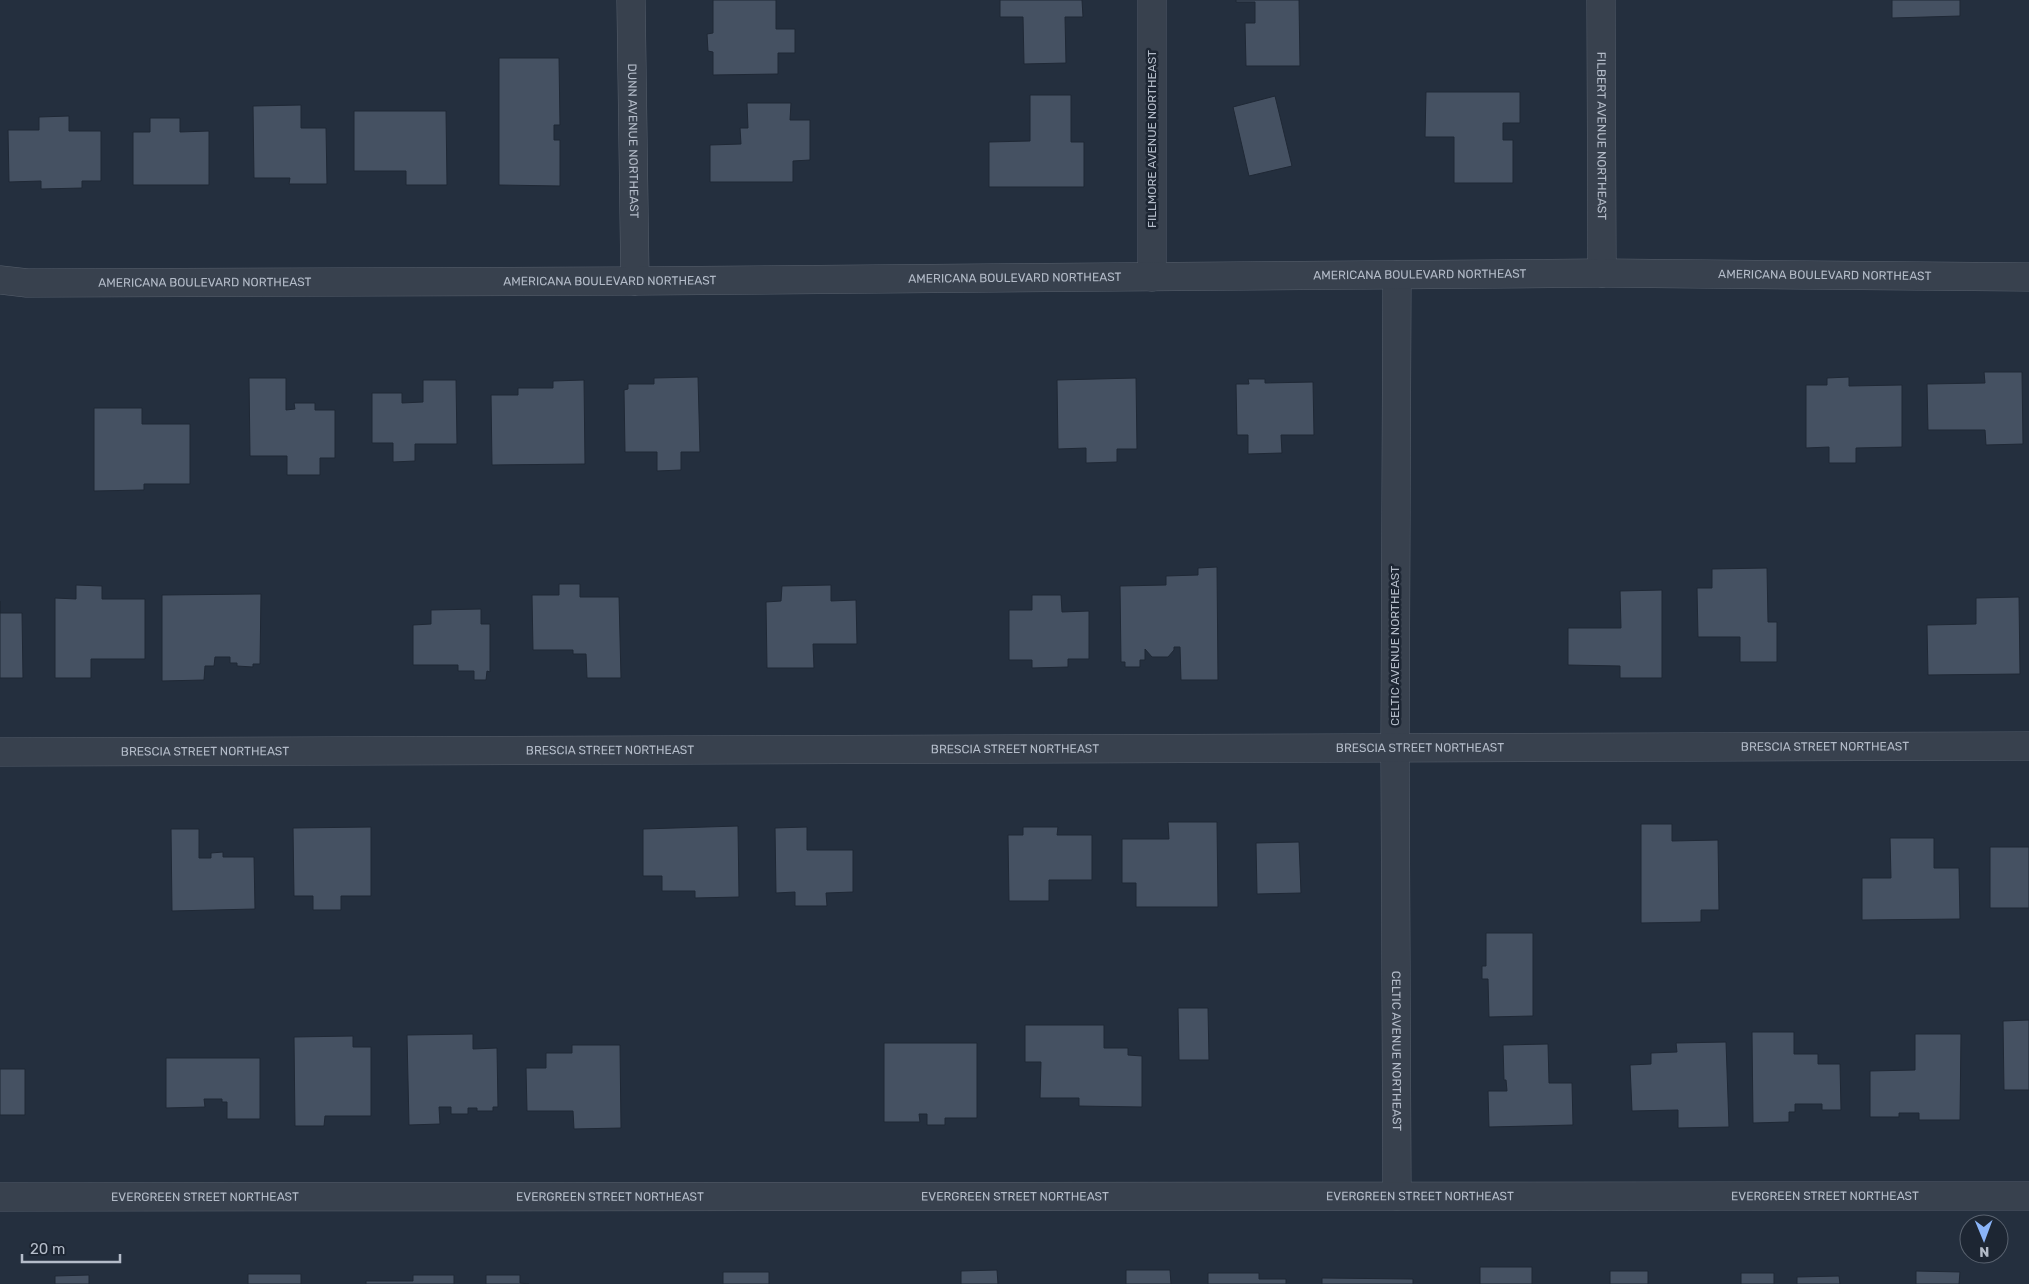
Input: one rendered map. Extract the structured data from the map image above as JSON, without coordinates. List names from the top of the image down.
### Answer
{
  "streets": {
    "street": [
      "FILBERT AVENUE NORTHEAST",
      "FILLMORE AVENUE NORTHEAST",
      "DUNN AVENUE NORTHEAST",
      "AMERICANA BOULEVARD NORTHEAST",
      "CELTIC AVENUE NORTHEAST",
      "BRESCIA STREET NORTHEAST",
      "EVERGREEN STREET NORTHEAST"
    ]
  },
  "crossings": [
    ["FILBERT AVENUE NORTHEAST", "AMERICANA BOULEVARD NORTHEAST"],
    ["FILLMORE AVENUE NORTHEAST", "AMERICANA BOULEVARD NORTHEAST"],
    ["DUNN AVENUE NORTHEAST", "AMERICANA BOULEVARD NORTHEAST"],
    ["AMERICANA BOULEVARD NORTHEAST", "CELTIC AVENUE NORTHEAST"],
    ["CELTIC AVENUE NORTHEAST", "BRESCIA STREET NORTHEAST"],
    ["CELTIC AVENUE NORTHEAST", "EVERGREEN STREET NORTHEAST"]
  ],
  "scale_bar": "20 m",
  "north": "bottom"
}
